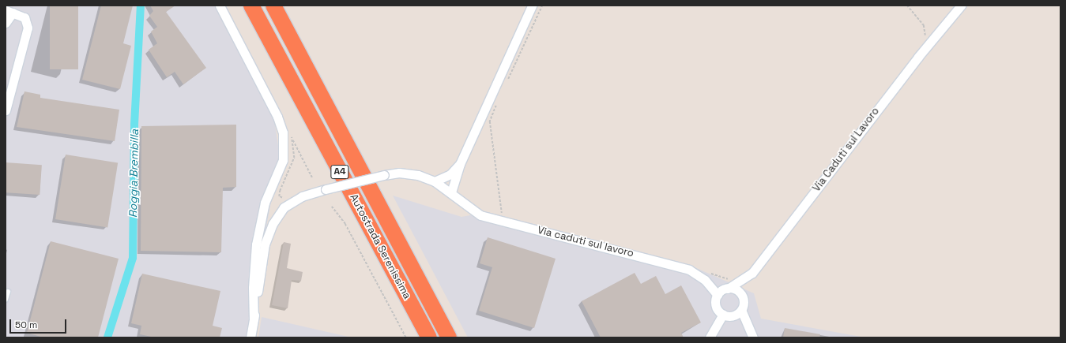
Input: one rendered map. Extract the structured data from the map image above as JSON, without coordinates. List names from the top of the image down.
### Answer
{
  "streets": {
    "highway": ["A4", "Autostrada Serenissima"],
    "street": ["Via Caduti sul Lavoro", "Via caduti sul lavoro"]
  },
  "crossings": [
    ["Via Caduti sul Lavoro", "Via caduti sul lavoro"]
  ],
  "water": ["Roggia Brembilla"],
  "scale_bar": "50 m"
}
